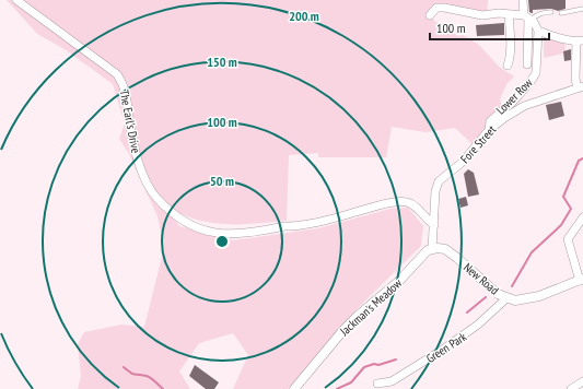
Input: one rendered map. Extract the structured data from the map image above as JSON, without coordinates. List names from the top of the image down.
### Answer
{
  "streets": {
    "street": [
      "Lower Row",
      "The Earl's Drive",
      "Fore Street",
      "New Road",
      "Jackman's Meadow",
      "Green Park"
    ]
  },
  "crossings": [
    ["Lower Row", "Fore Street"],
    ["The Earl's Drive", "Fore Street"],
    ["Fore Street", "New Road"],
    ["Fore Street", "Jackman's Meadow"],
    ["New Road", "Jackman's Meadow"],
    ["New Road", "Green Park"]
  ],
  "scale_bar": "100 m",
  "rings": [
    "200 m",
    "150 m",
    "100 m",
    "50 m"
  ]
}
